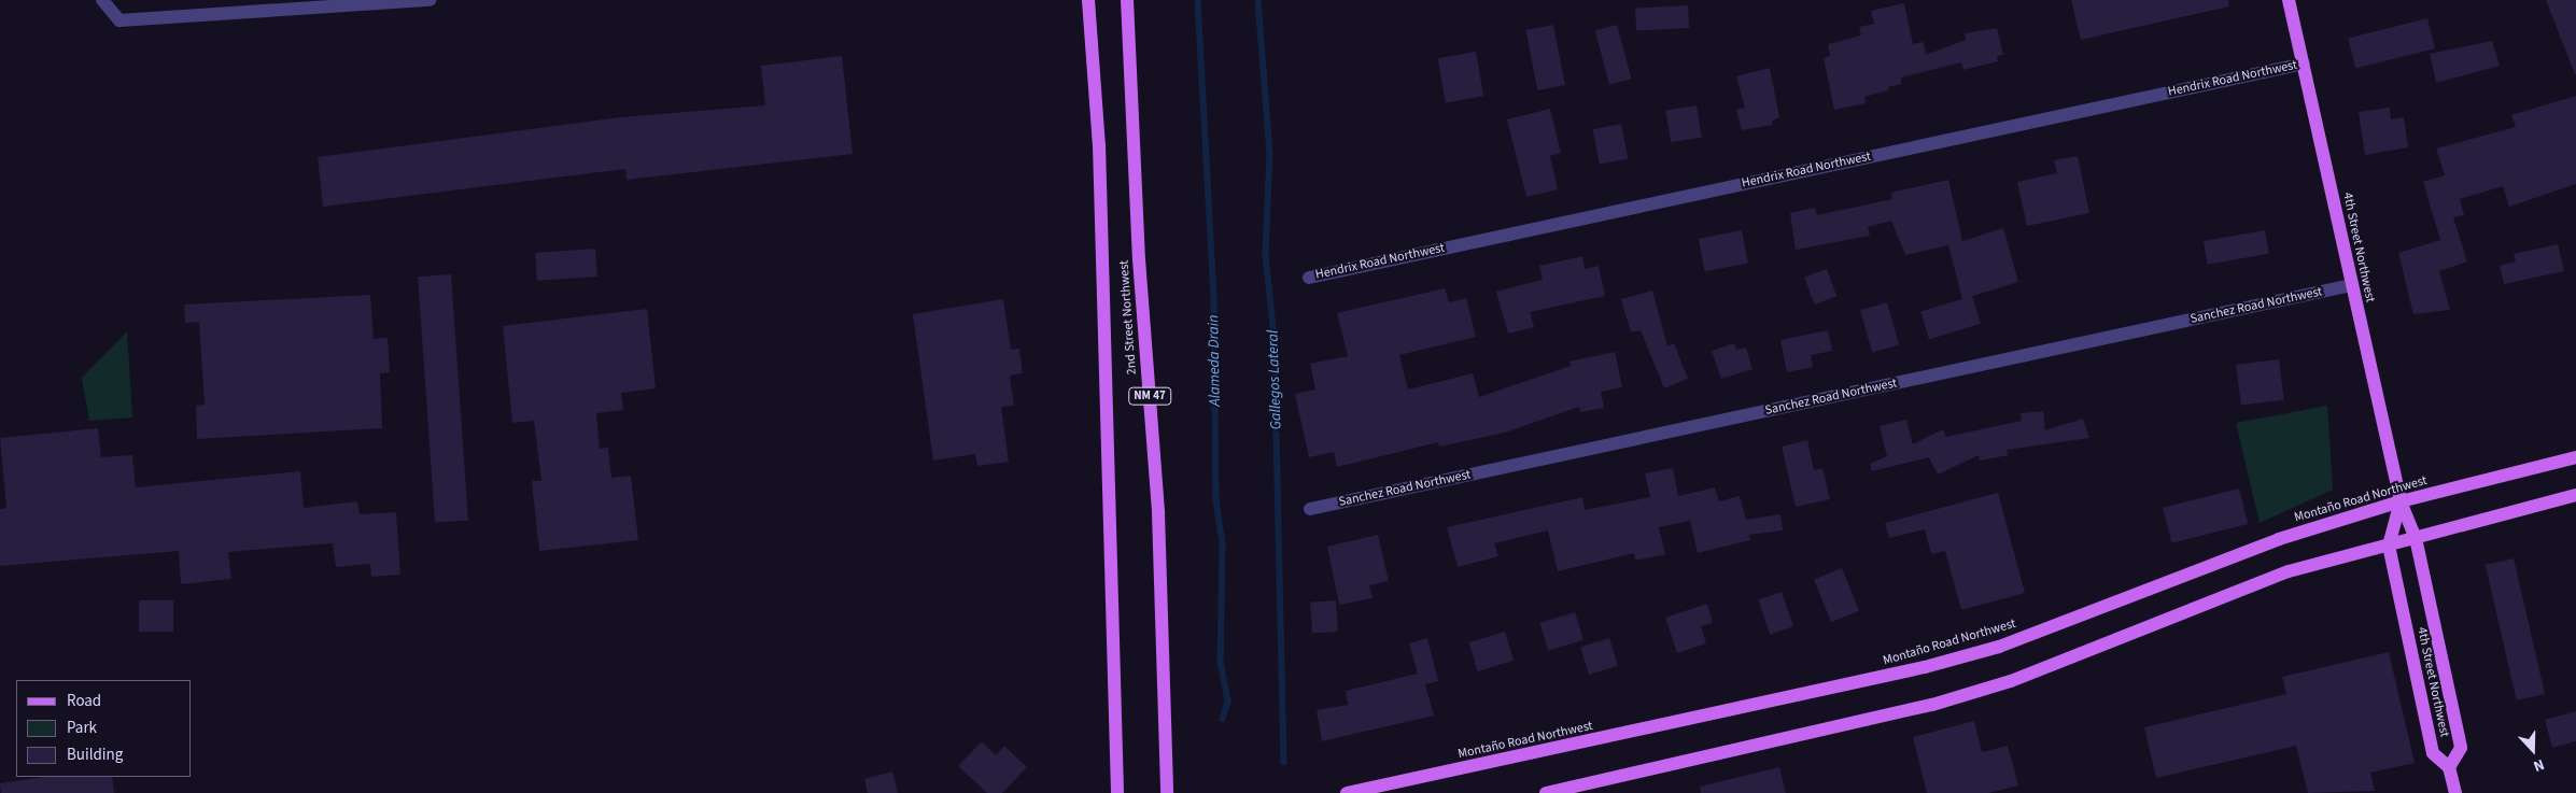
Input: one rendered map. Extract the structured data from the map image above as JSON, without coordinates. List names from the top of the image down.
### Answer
{
  "streets": {
    "main road": [
      "4th Street Northwest",
      "2nd Street Northwest",
      "NM 47",
      "Montaño Road Northwest"
    ],
    "street": ["Hendrix Road Northwest", "Sanchez Road Northwest"]
  },
  "crossings": [
    ["Hendrix Road Northwest", "4th Street Northwest"],
    ["4th Street Northwest", "Sanchez Road Northwest"],
    ["4th Street Northwest", "Montaño Road Northwest"]
  ],
  "water": ["Alameda Drain", "Gallegos Lateral"],
  "legend": ["Road", "Park", "Building"],
  "north": "bottom"
}
